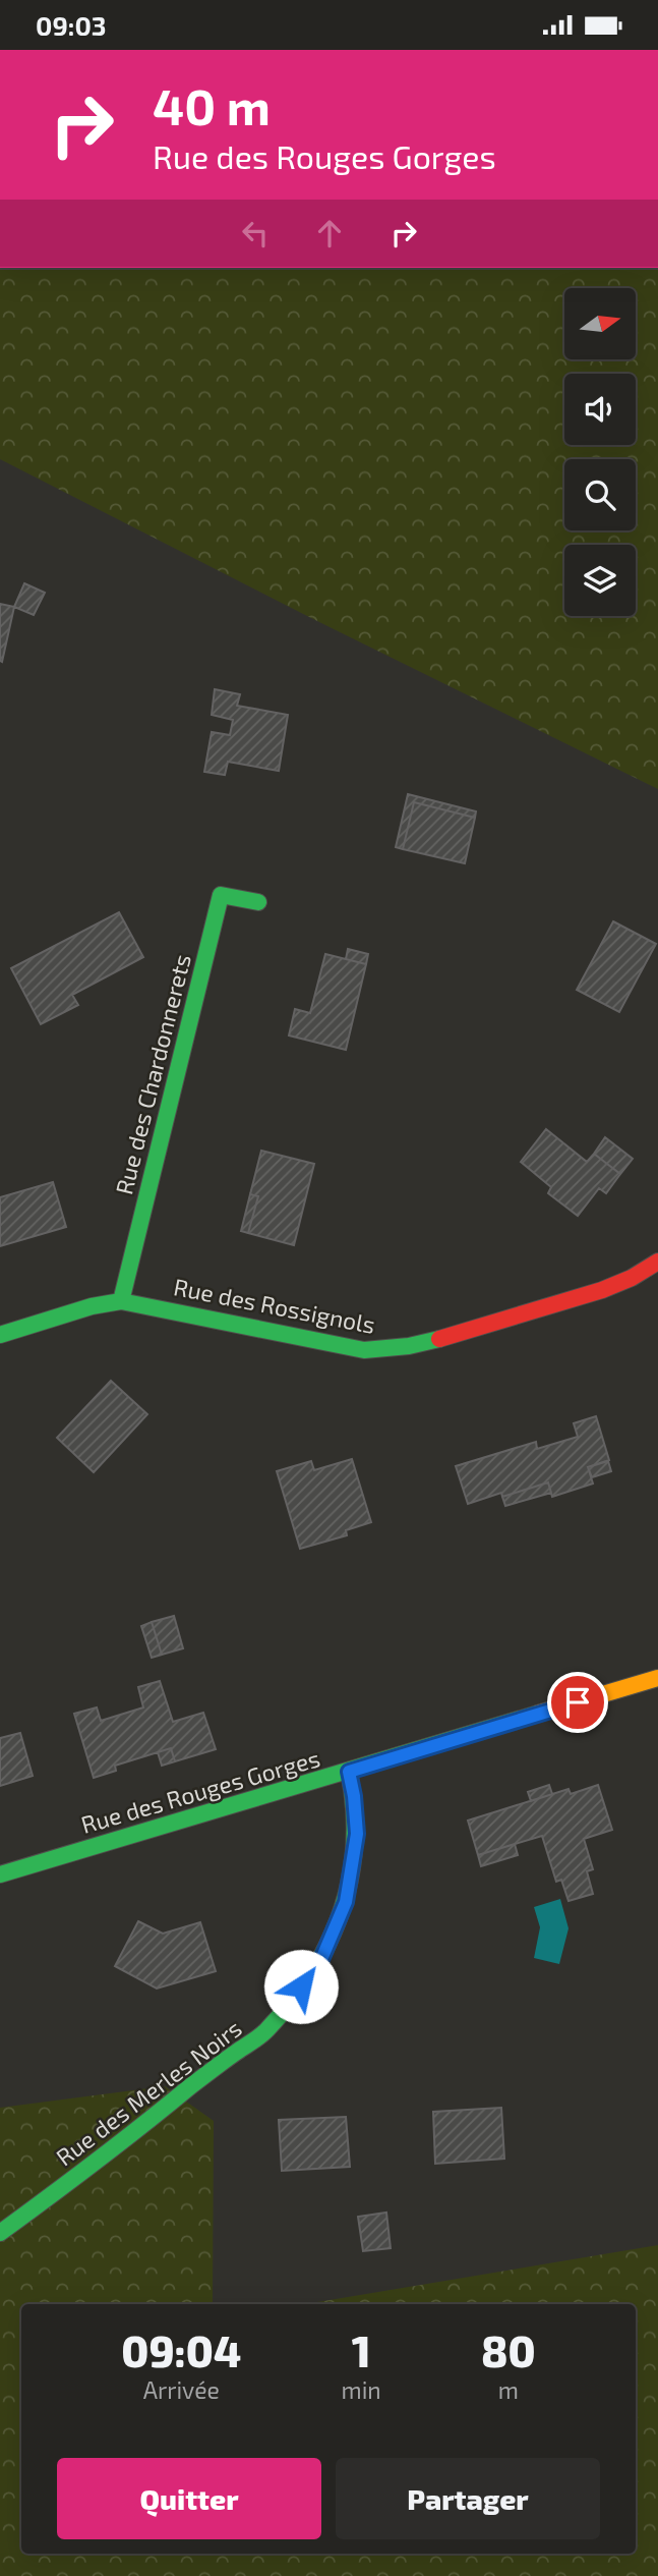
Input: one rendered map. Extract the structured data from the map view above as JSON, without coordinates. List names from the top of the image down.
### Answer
{
  "streets": {
    "street": [
      "Rue des Chardonnerets",
      "Rue des Rossignols",
      "Rue des Rouges Gorges",
      "Rue des Merles Noirs"
    ]
  },
  "crossings": [
    ["Rue des Chardonnerets", "Rue des Rossignols"],
    ["Rue des Rouges Gorges", "Rue des Merles Noirs"]
  ],
  "north": "right",
  "page": {
    "status": "09:03",
    "turn": ["40 m", "Rue des Rouges Gorges"],
    "eta": [
      "09:04",
      "Arrivée",
      "1",
      "min",
      "80",
      "m"
    ],
    "buttons": ["Quitter", "Partager"]
  }
}
